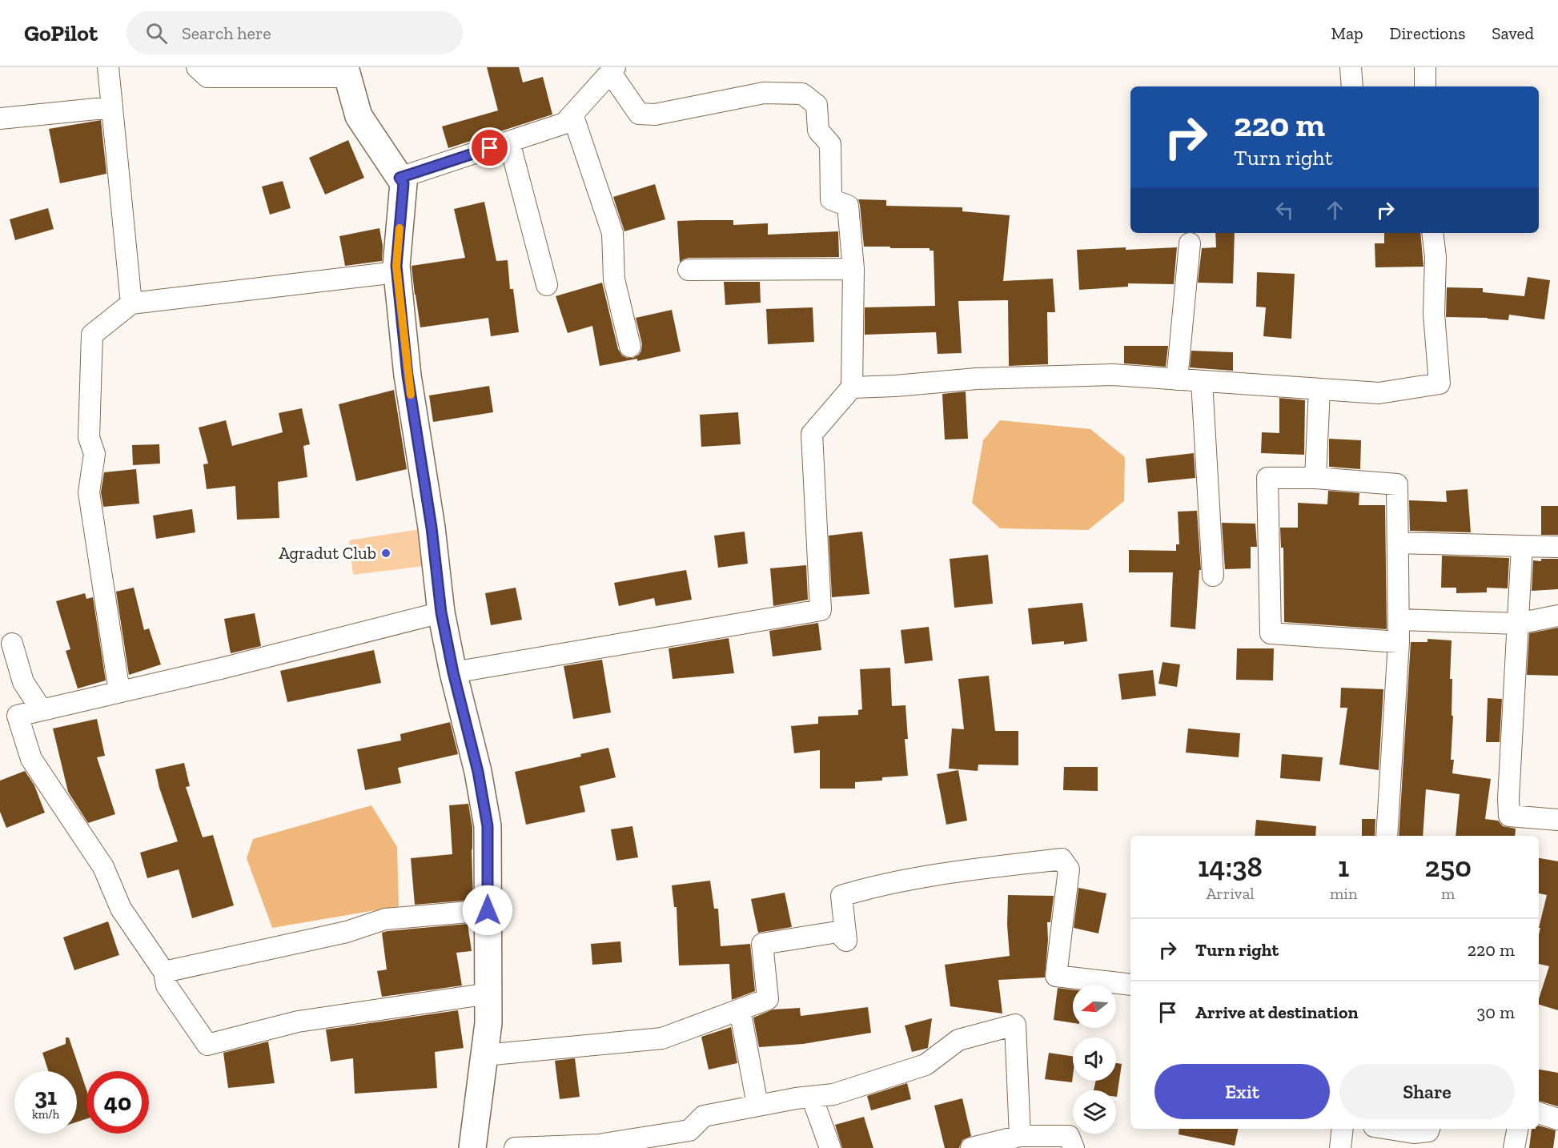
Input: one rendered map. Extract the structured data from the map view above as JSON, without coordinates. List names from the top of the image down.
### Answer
{
  "places": ["Agradut Club"],
  "north": "left",
  "page": {
    "header": "GoPilot",
    "search": "Search here",
    "nav": ["Map", "Directions", "Saved"],
    "turn": ["220 m", "Turn right"],
    "eta": [
      "14:38",
      "Arrival",
      "1",
      "min",
      "250",
      "m"
    ],
    "list": [
      {
        "name": "Turn right",
        "value": "220 m"
      },
      {
        "name": "Arrive at destination",
        "value": "30 m"
      }
    ],
    "buttons": ["Exit", "Share"],
    "speed": "31 km/h",
    "limit": "40"
  }
}
